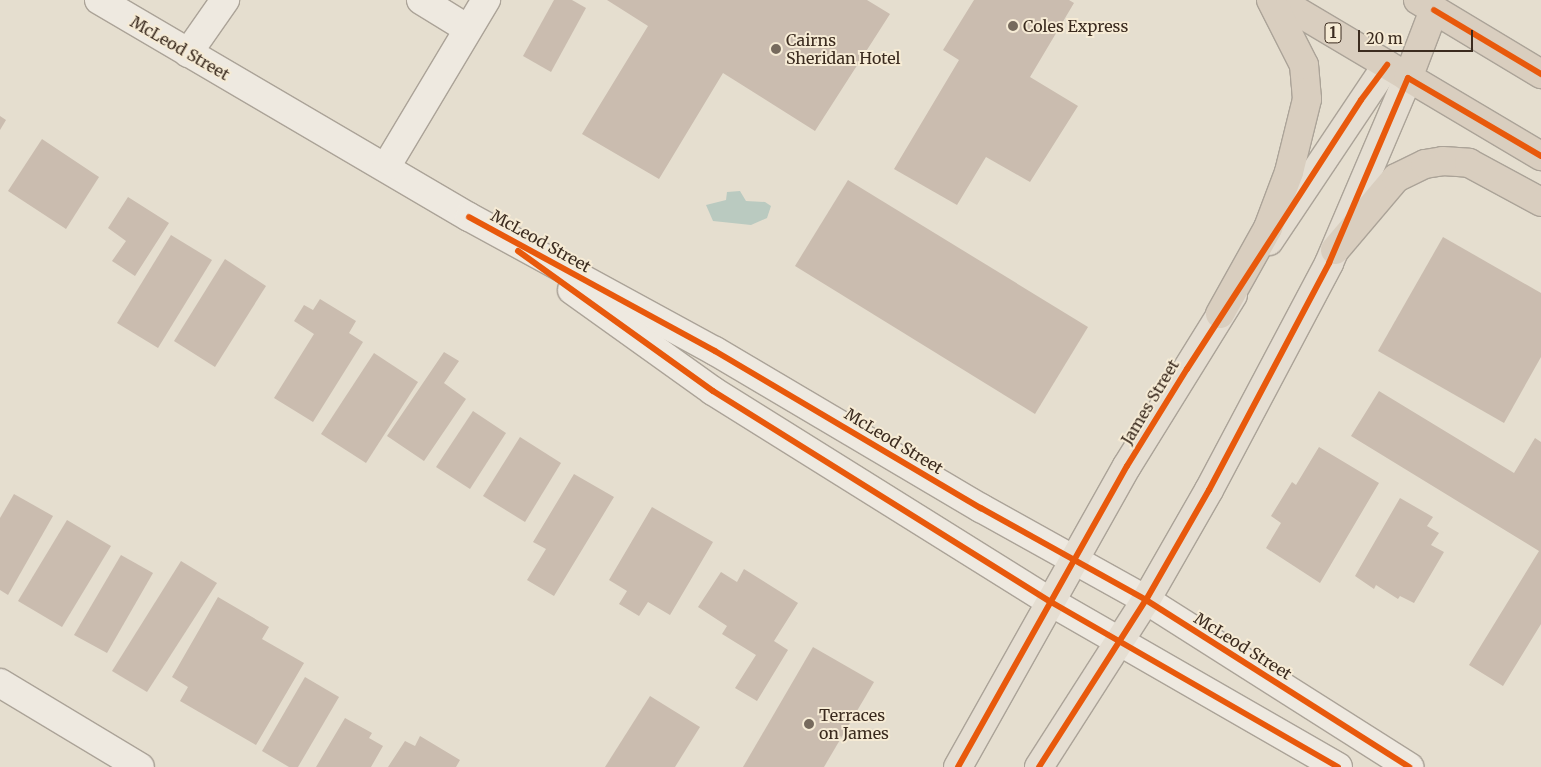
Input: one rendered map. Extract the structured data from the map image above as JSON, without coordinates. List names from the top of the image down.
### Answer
{
  "streets": {
    "highway": ["1"],
    "main road": ["James Street"],
    "street": ["McLeod Street"]
  },
  "crossings": [
    ["1", "James Street"],
    ["McLeod Street", "James Street"]
  ],
  "places": ["Coles Express", "Cairns Sheridan Hotel", "Terraces on James"],
  "scale_bar": "20 m"
}
